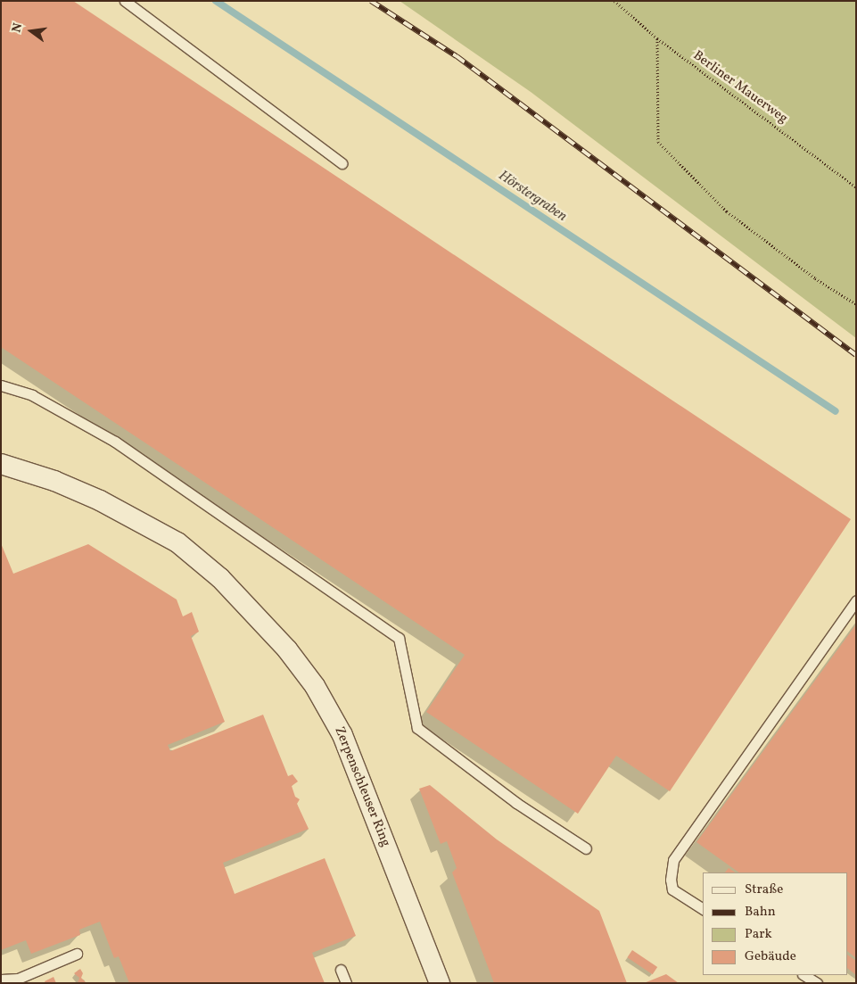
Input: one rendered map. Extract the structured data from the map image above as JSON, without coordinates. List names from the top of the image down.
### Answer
{
  "streets": {
    "street": ["Zerpenschleuser Ring"],
    "path": ["Berliner Mauerweg"]
  },
  "water": ["Hörstergraben"],
  "legend": [
    "Straße",
    "Bahn",
    "Park",
    "Gebäude"
  ],
  "north": "left"
}
